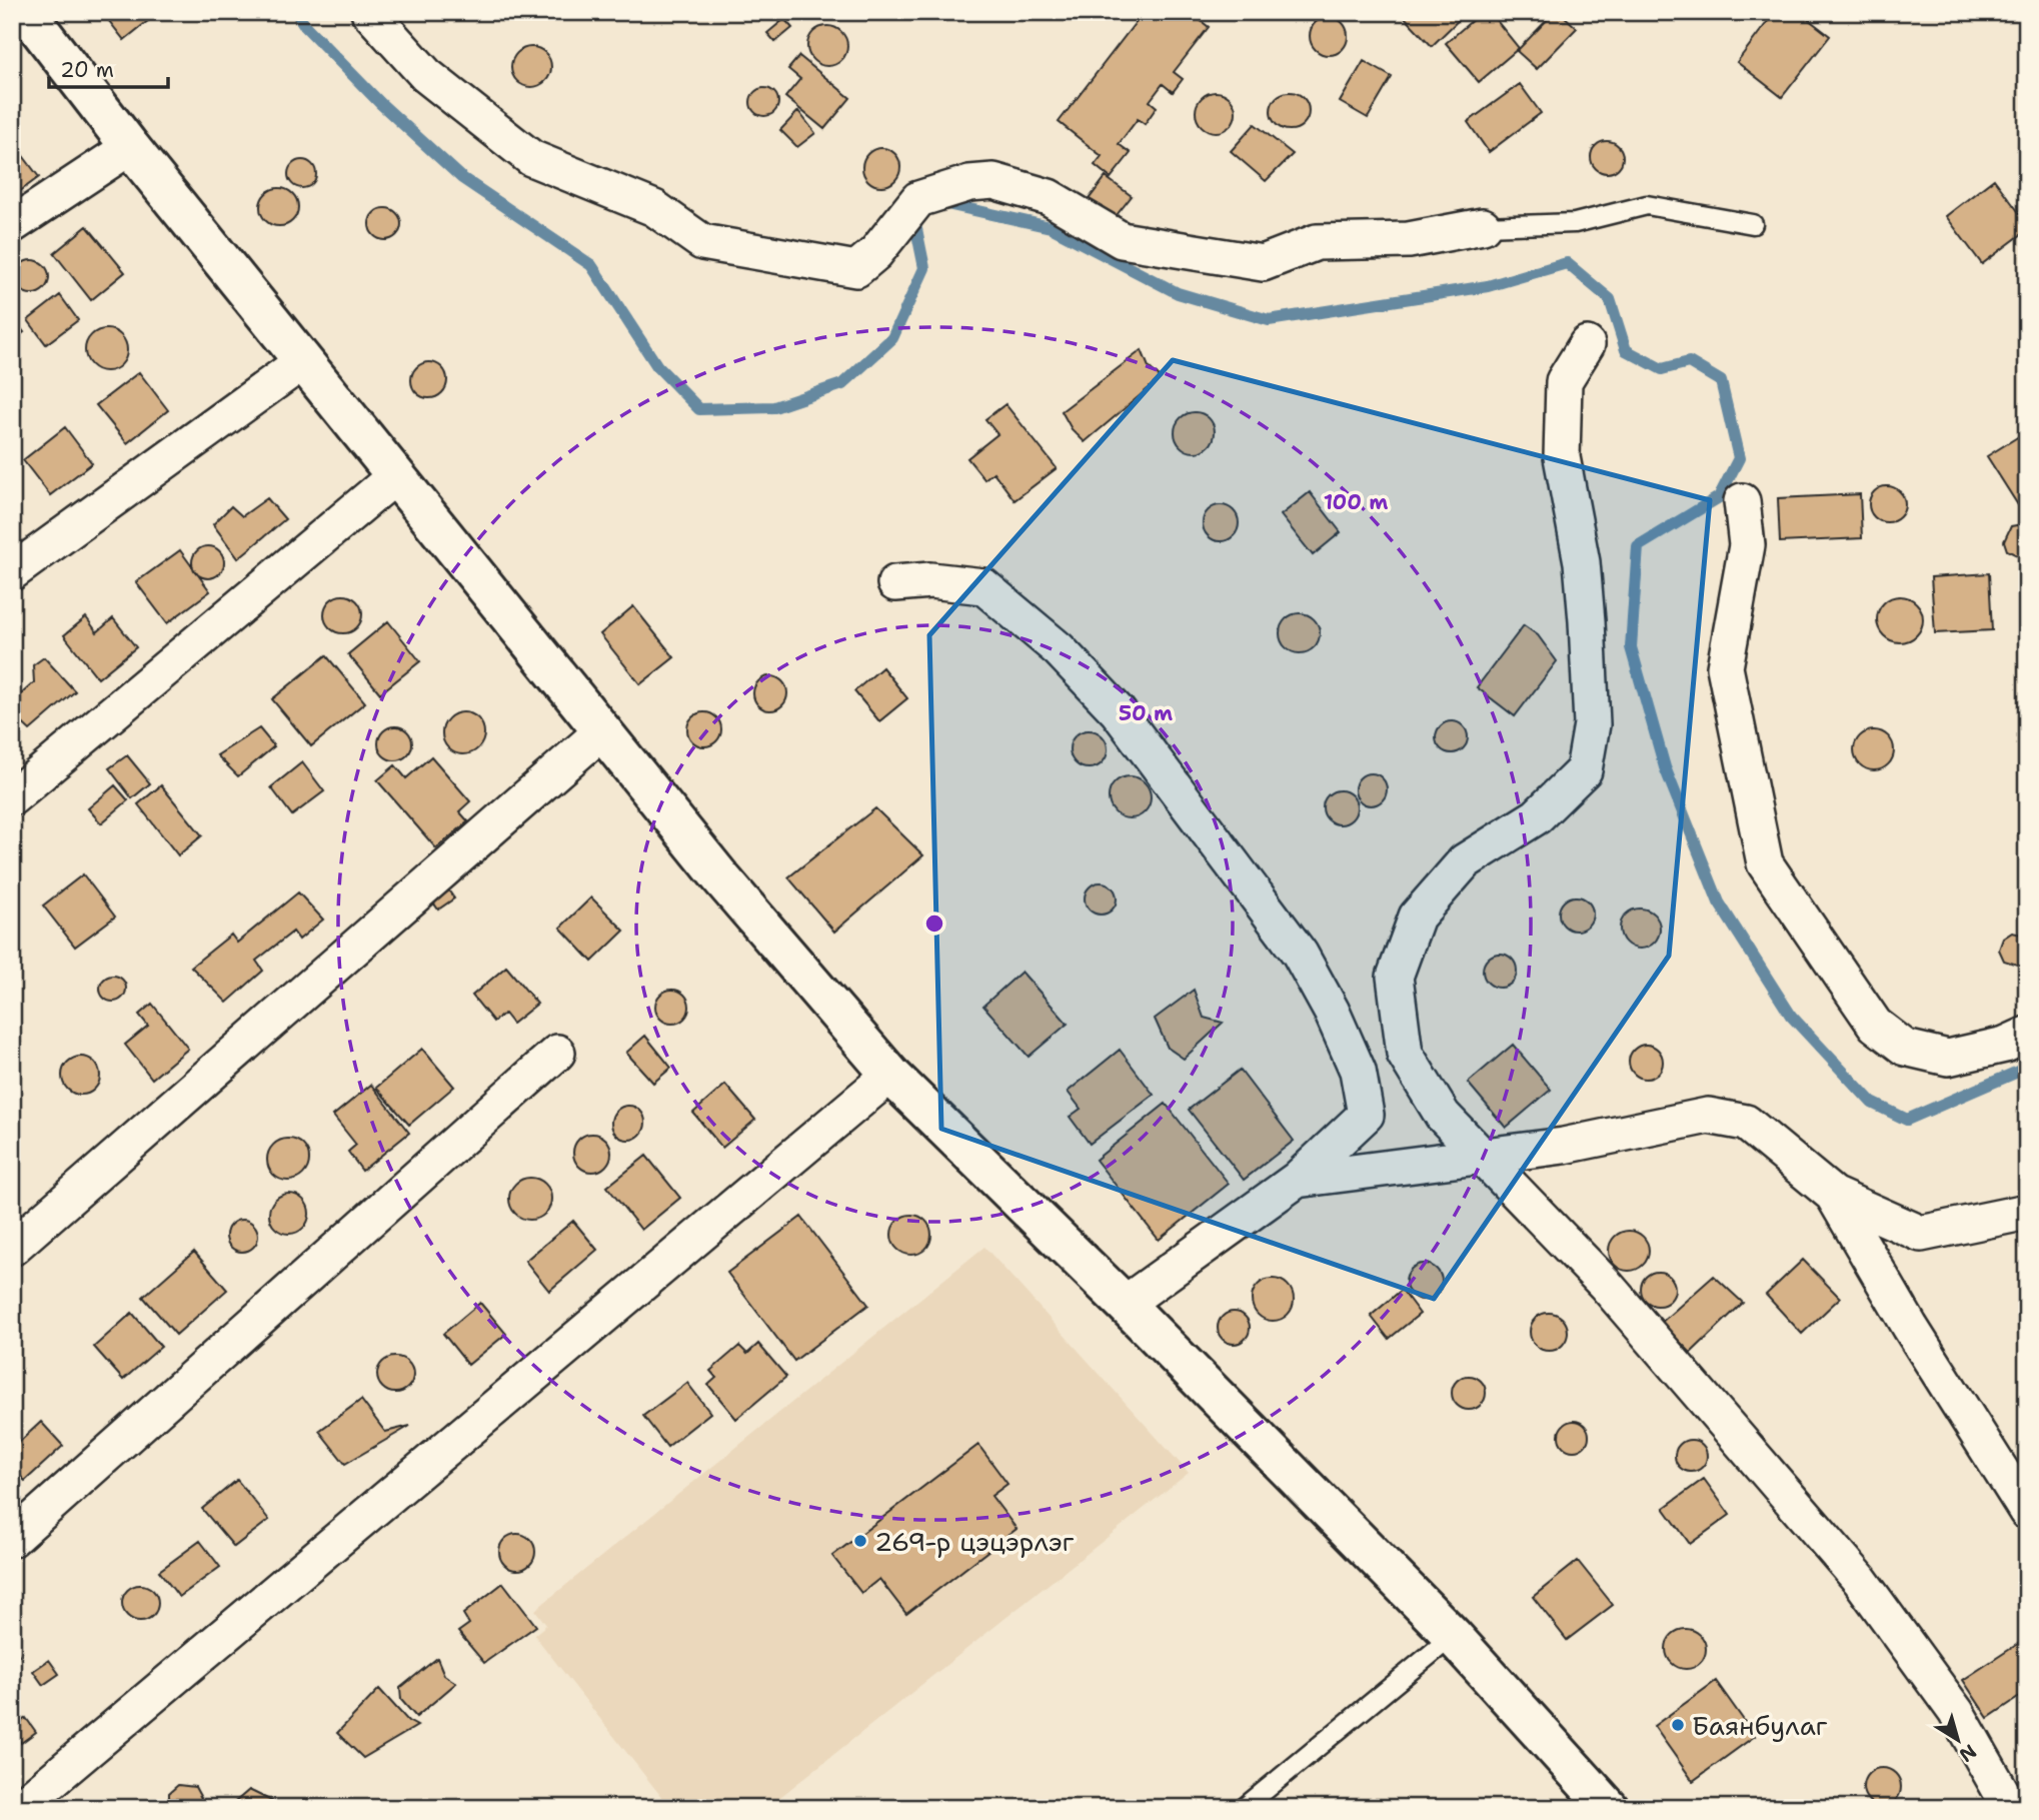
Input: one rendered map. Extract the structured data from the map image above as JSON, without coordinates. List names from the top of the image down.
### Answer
{
  "places": ["269-р цэцэрлэг", "Баянбулаг"],
  "scale_bar": "20 m",
  "north": "bottom right",
  "rings": ["100 m", "50 m"]
}
